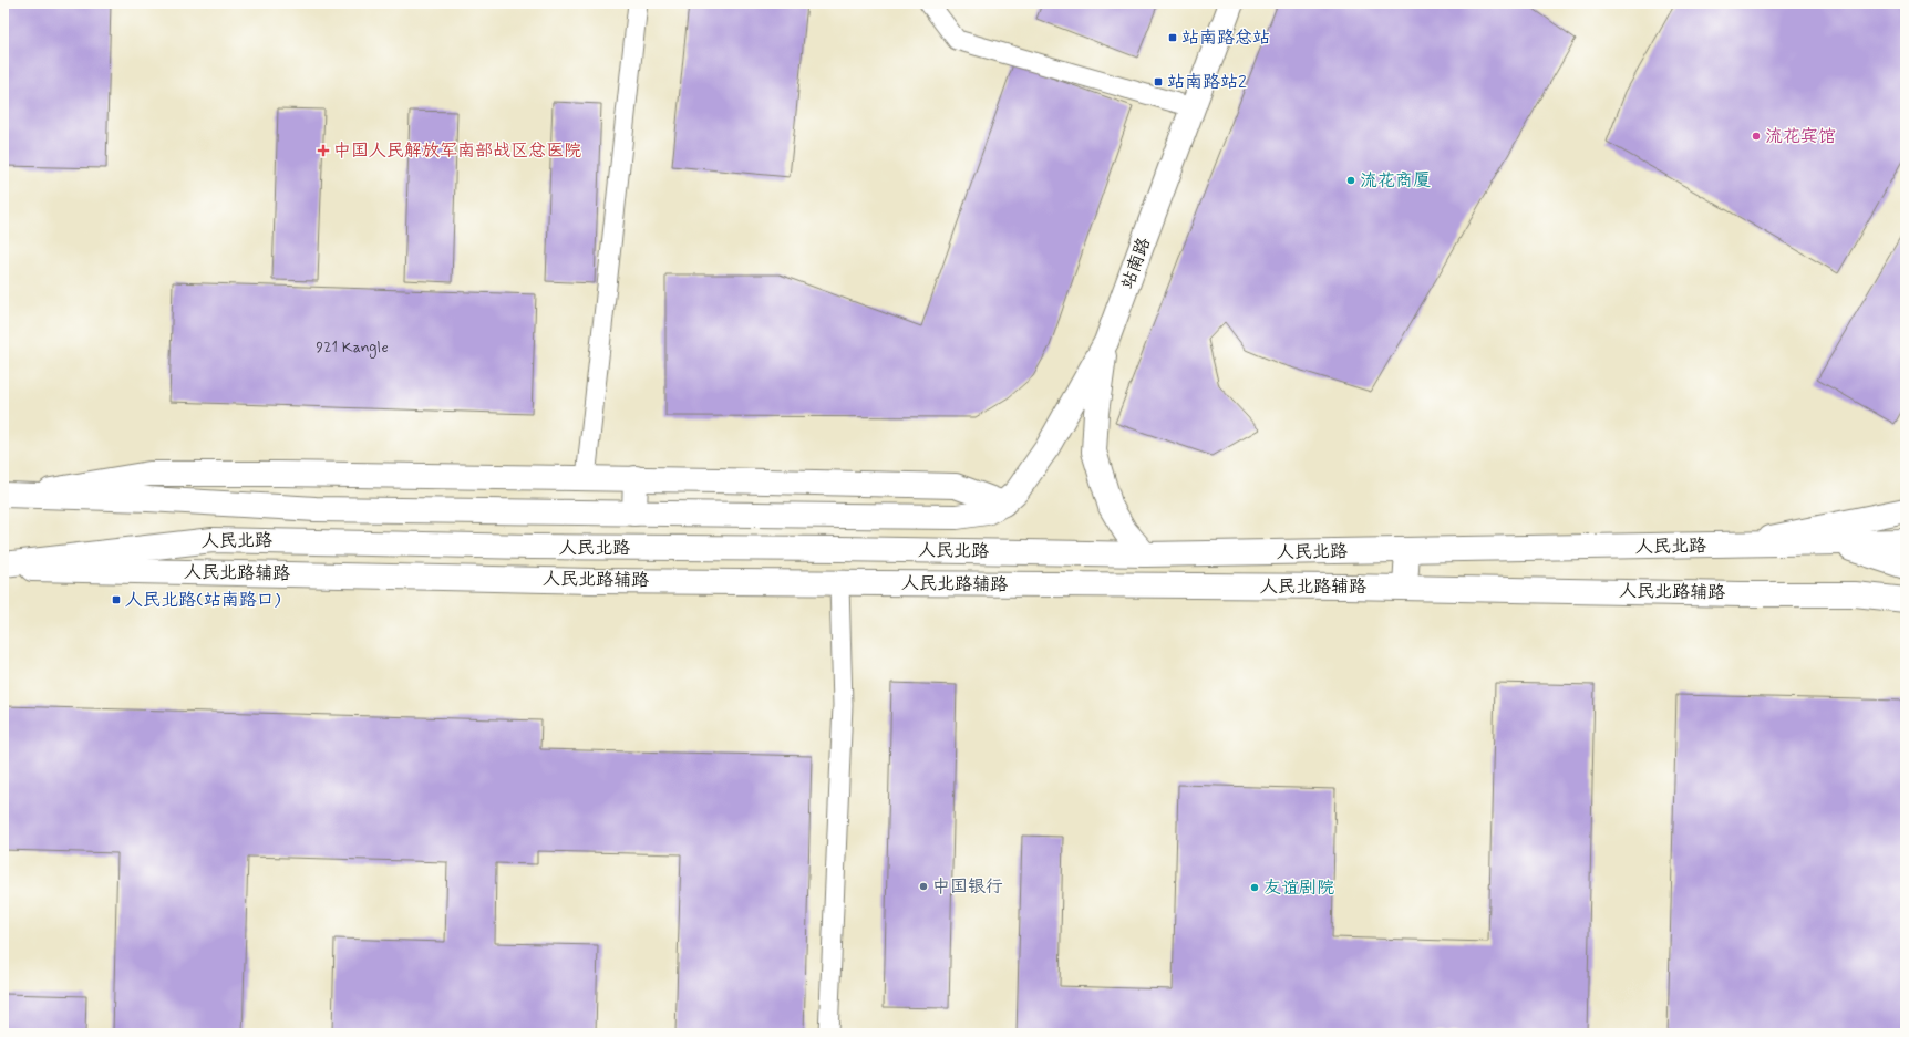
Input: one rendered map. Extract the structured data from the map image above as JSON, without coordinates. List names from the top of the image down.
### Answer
{
  "streets": {
    "main road": ["站南路", "人民北路", "人民北路辅路"]
  },
  "crossings": [
    ["站南路", "人民北路"]
  ],
  "places": {
    "transit": ["站南路总站", "站南路站2", "人民北路(站南路口)"],
    "other": [
      "流花宾馆",
      "流花商厦",
      "中国银行",
      "友谊剧院"
    ],
    "health": ["中国人民解放军南部战区总医院"]
  },
  "house_numbers": ["921 Kangle"]
}
